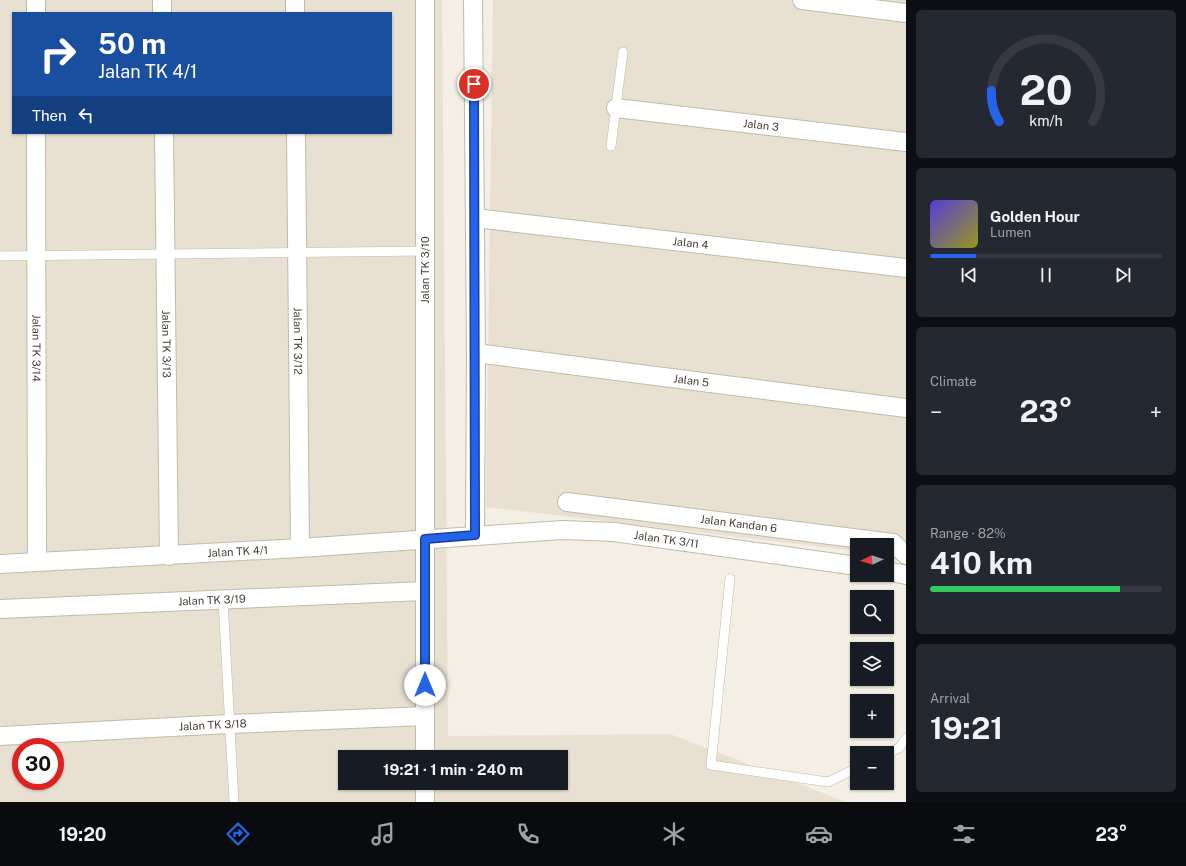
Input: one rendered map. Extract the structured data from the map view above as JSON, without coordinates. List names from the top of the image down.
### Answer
{
  "streets": {
    "street": [
      "Jalan 3",
      "Jalan 4",
      "Jalan TK 3/10",
      "Jalan TK 3/12",
      "Jalan TK 3/13",
      "Jalan TK 3/14",
      "Jalan 5",
      "Jalan Kandan 6",
      "Jalan TK 3/11",
      "Jalan TK 4/1",
      "Jalan TK 3/19",
      "Jalan TK 3/18"
    ]
  },
  "crossings": [
    ["Jalan TK 3/10", "Jalan TK 4/1"],
    ["Jalan TK 3/10", "Jalan TK 3/19"],
    ["Jalan TK 3/10", "Jalan TK 3/18"],
    ["Jalan TK 3/12", "Jalan TK 4/1"],
    ["Jalan TK 3/13", "Jalan TK 4/1"],
    ["Jalan TK 3/14", "Jalan TK 4/1"],
    ["Jalan TK 3/11", "Jalan TK 4/1"]
  ],
  "north": "left",
  "page": {
    "turn": ["50 m", "Jalan TK 4/1"],
    "then": "Then",
    "song": ["Golden Hour", "Lumen"],
    "tile": [
      "Climate",
      ["Range · 82%", "410 km"],
      ["Arrival", "19:21"]
    ],
    "heat": ["−", "23°", "+"],
    "map_buttons": ["+", "−"],
    "limit": "30",
    "trip": "19:21 · 1 min · 240 m",
    "tabs": ["19:20", "23°"],
    "gauge": ["20", "km/h"]
  }
}
